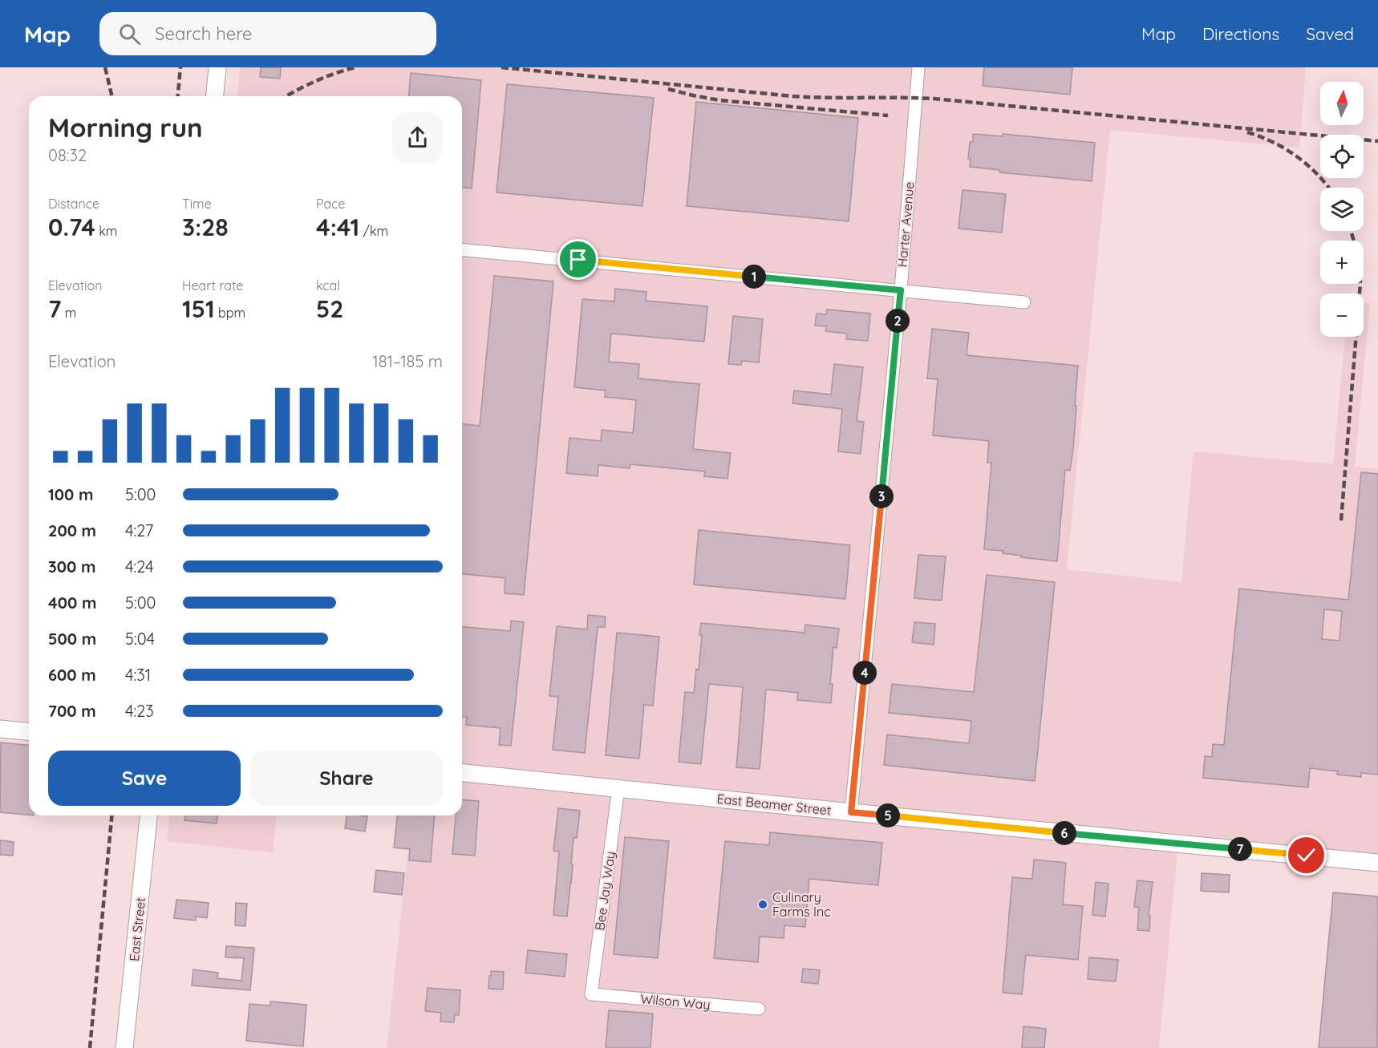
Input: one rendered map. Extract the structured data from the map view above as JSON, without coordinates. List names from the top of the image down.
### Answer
{
  "streets": {
    "street": [
      "Harter Avenue",
      "East Beamer Street",
      "Bee Jay Way",
      "East Street",
      "Wilson Way"
    ]
  },
  "crossings": [
    ["Harter Avenue", "East Beamer Street"],
    ["East Beamer Street", "Bee Jay Way"],
    ["Bee Jay Way", "Wilson Way"]
  ],
  "places": ["Culinary Farms Inc"],
  "north": "top",
  "page": {
    "header": "Map",
    "search": "Search here",
    "nav": ["Map", "Directions", "Saved"],
    "map_buttons": ["+", "−"],
    "heading": ["Morning run", "08:32"],
    "stats": [
      ["Distance", "0.74 km"],
      ["Time", "3:28"],
      ["Pace", "4:41 /km"],
      ["Elevation", "7 m"],
      ["Heart rate", "151 bpm"],
      ["kcal", "52"]
    ],
    "pins": [
      "1",
      "2",
      "3",
      "4",
      "5",
      "6",
      "7"
    ],
    "chart": ["Elevation", "181–185 m"],
    "list": [
      {
        "name": "100 m",
        "note": "5:00"
      },
      {
        "name": "200 m",
        "note": "4:27"
      },
      {
        "name": "300 m",
        "note": "4:24"
      },
      {
        "name": "400 m",
        "note": "5:00"
      },
      {
        "name": "500 m",
        "note": "5:04"
      },
      {
        "name": "600 m",
        "note": "4:31"
      },
      {
        "name": "700 m",
        "note": "4:23"
      }
    ],
    "buttons": ["Save", "Share"]
  }
}
